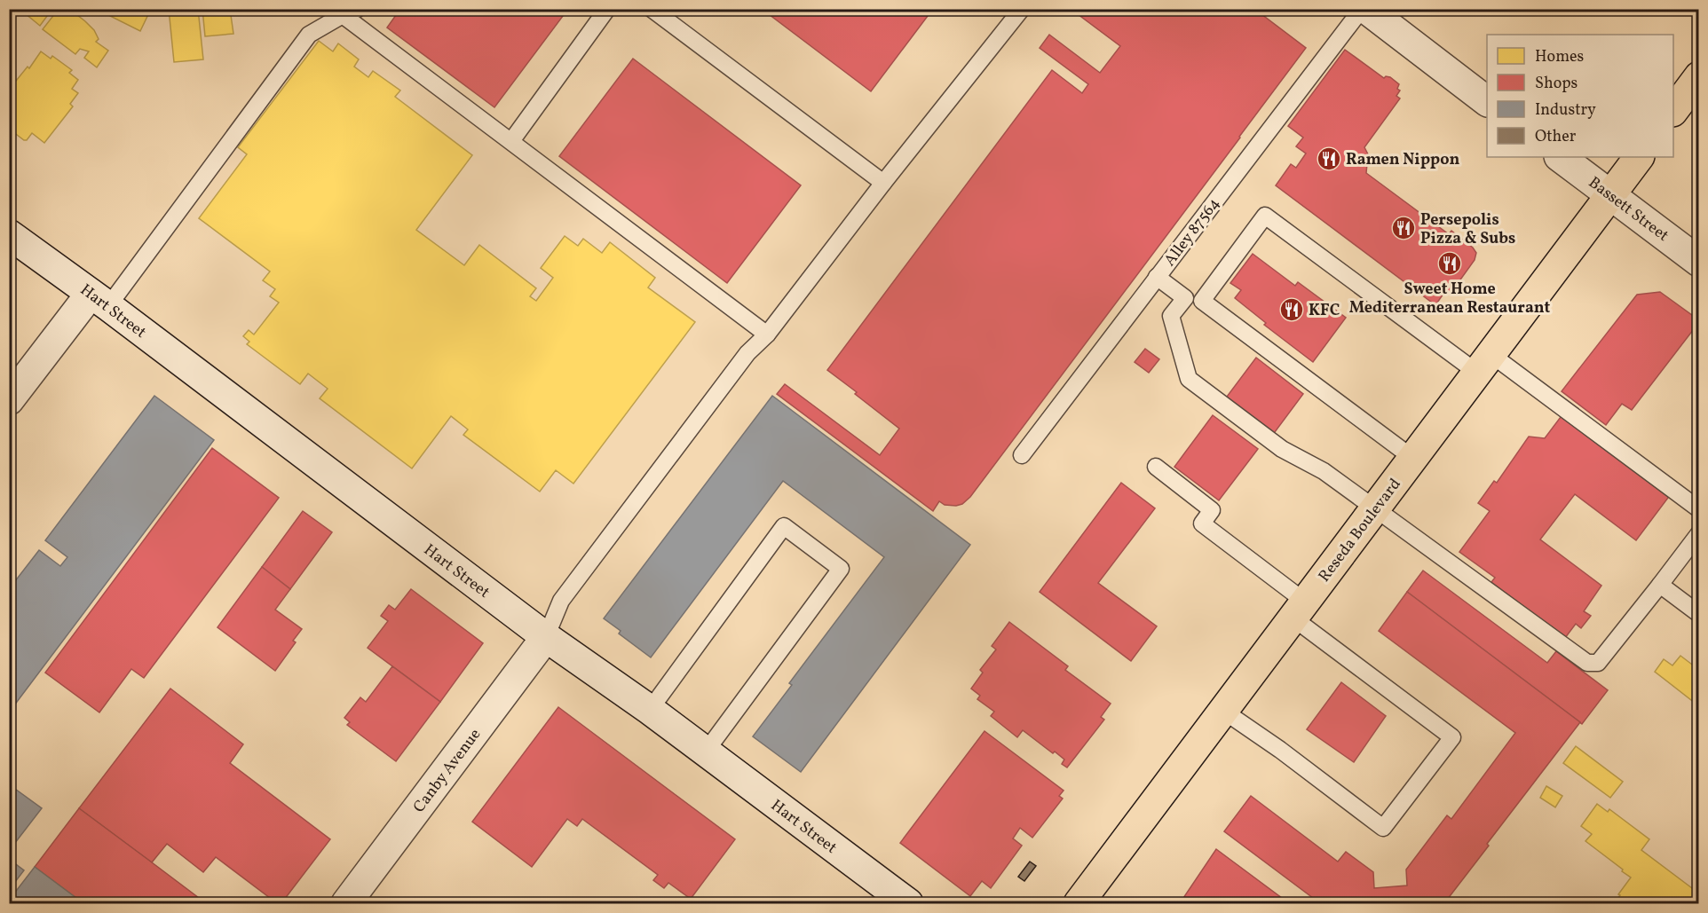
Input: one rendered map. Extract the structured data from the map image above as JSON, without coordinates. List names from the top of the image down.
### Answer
{
  "streets": {
    "main road": ["Reseda Boulevard"],
    "street": ["Bassett Street", "Hart Street", "Canby Avenue"],
    "lane": ["Alley 87564"]
  },
  "crossings": [
    ["Bassett Street", "Reseda Boulevard"],
    ["Hart Street", "Canby Avenue"]
  ],
  "places": {
    "restaurant": [
      "Ramen Nippon",
      "Persepolis Pizza & Subs",
      "Sweet Home Mediterranean Restaurant",
      "KFC"
    ]
  },
  "legend": [
    "Homes",
    "Shops",
    "Industry",
    "Other"
  ]
}
